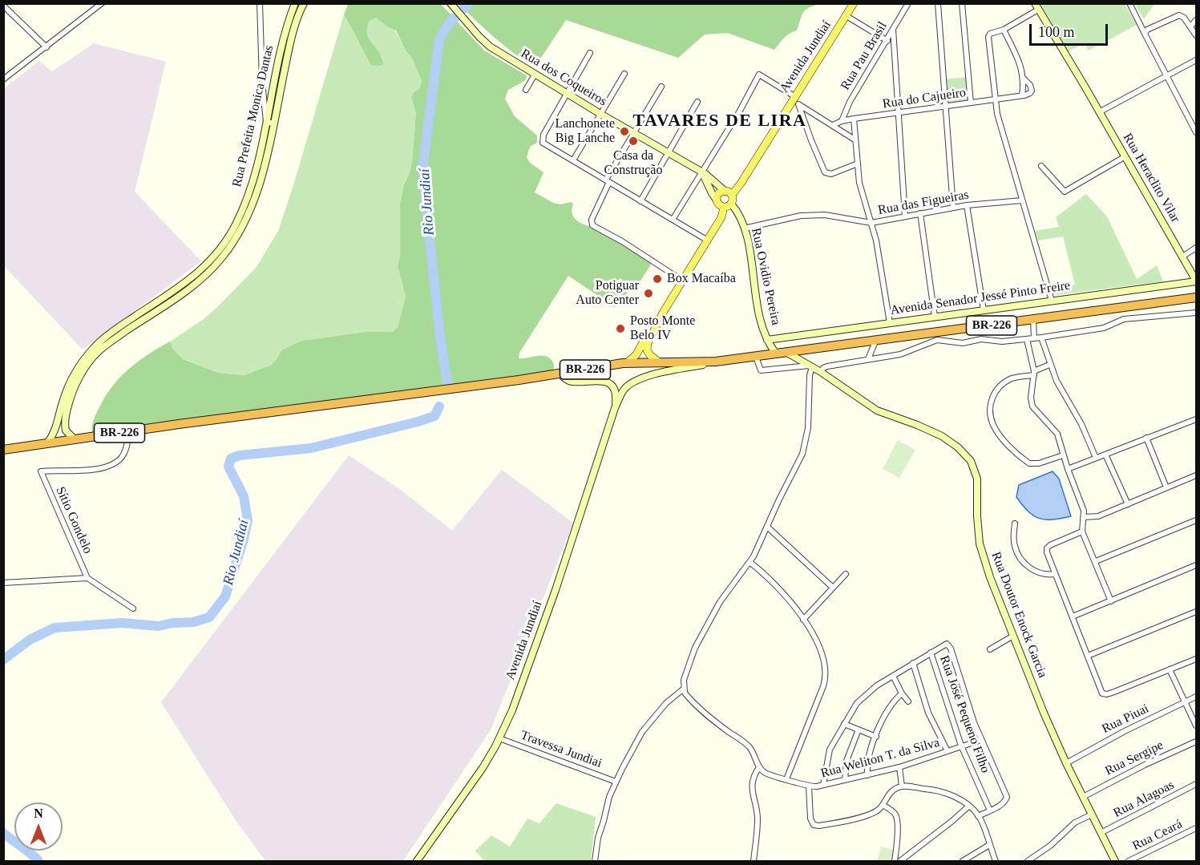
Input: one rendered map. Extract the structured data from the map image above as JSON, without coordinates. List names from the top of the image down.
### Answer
{
  "streets": {
    "highway": ["BR-226"],
    "main road": ["Avenida Jundiaí"],
    "street": [
      "Rua Pau Brasil",
      "Rua dos Coqueiros",
      "Rua do Cajueiro",
      "Rua Prefeita Monica Dantas",
      "Rua Heraclito Vilar",
      "Rua das Figueiras",
      "Rua Ovidio Pereira",
      "Avenida Senador Jessé Pinto Freire",
      "Sítio Gondelo",
      "Rua Doutor Enock Garcia",
      "Rua José Pequeno Filho",
      "Rua Piuai",
      "Travessa Jundiai",
      "Rua Weliton T. da Silva",
      "Rua Sergipe",
      "Rua Alagoas",
      "Rua Ceará"
    ]
  },
  "crossings": [
    ["Rua Pau Brasil", "Rua do Cajueiro"],
    ["Avenida Jundiaí", "Rua dos Coqueiros"],
    ["Avenida Jundiaí", "Rua Ovidio Pereira"],
    ["Avenida Jundiaí", "BR-226"],
    ["Avenida Jundiaí", "Travessa Jundiai"],
    ["Rua dos Coqueiros", "Rua Ovidio Pereira"],
    ["Rua Prefeita Monica Dantas", "BR-226"],
    ["Rua Heraclito Vilar", "Avenida Senador Jessé Pinto Freire"],
    ["Rua das Figueiras", "Rua Ovidio Pereira"],
    ["Rua Ovidio Pereira", "Avenida Senador Jessé Pinto Freire"],
    ["Rua Ovidio Pereira", "BR-226"],
    ["BR-226", "Sítio Gondelo"],
    ["BR-226", "Rua Doutor Enock Garcia"],
    ["Rua Doutor Enock Garcia", "Rua Piuai"],
    ["Rua Doutor Enock Garcia", "Rua Sergipe"],
    ["Rua Doutor Enock Garcia", "Rua Alagoas"],
    ["Rua José Pequeno Filho", "Rua Weliton T. da Silva"]
  ],
  "districts": ["TAVARES DE LIRA"],
  "water": ["Rio Jundiaí"],
  "places": [
    "Lanchonete Big Lanche",
    "Casa da Construção",
    "Box Macaíba",
    "Potiguar Auto Center",
    "Posto Monte Belo IV"
  ],
  "scale_bar": "100 m",
  "north": "top"
}
